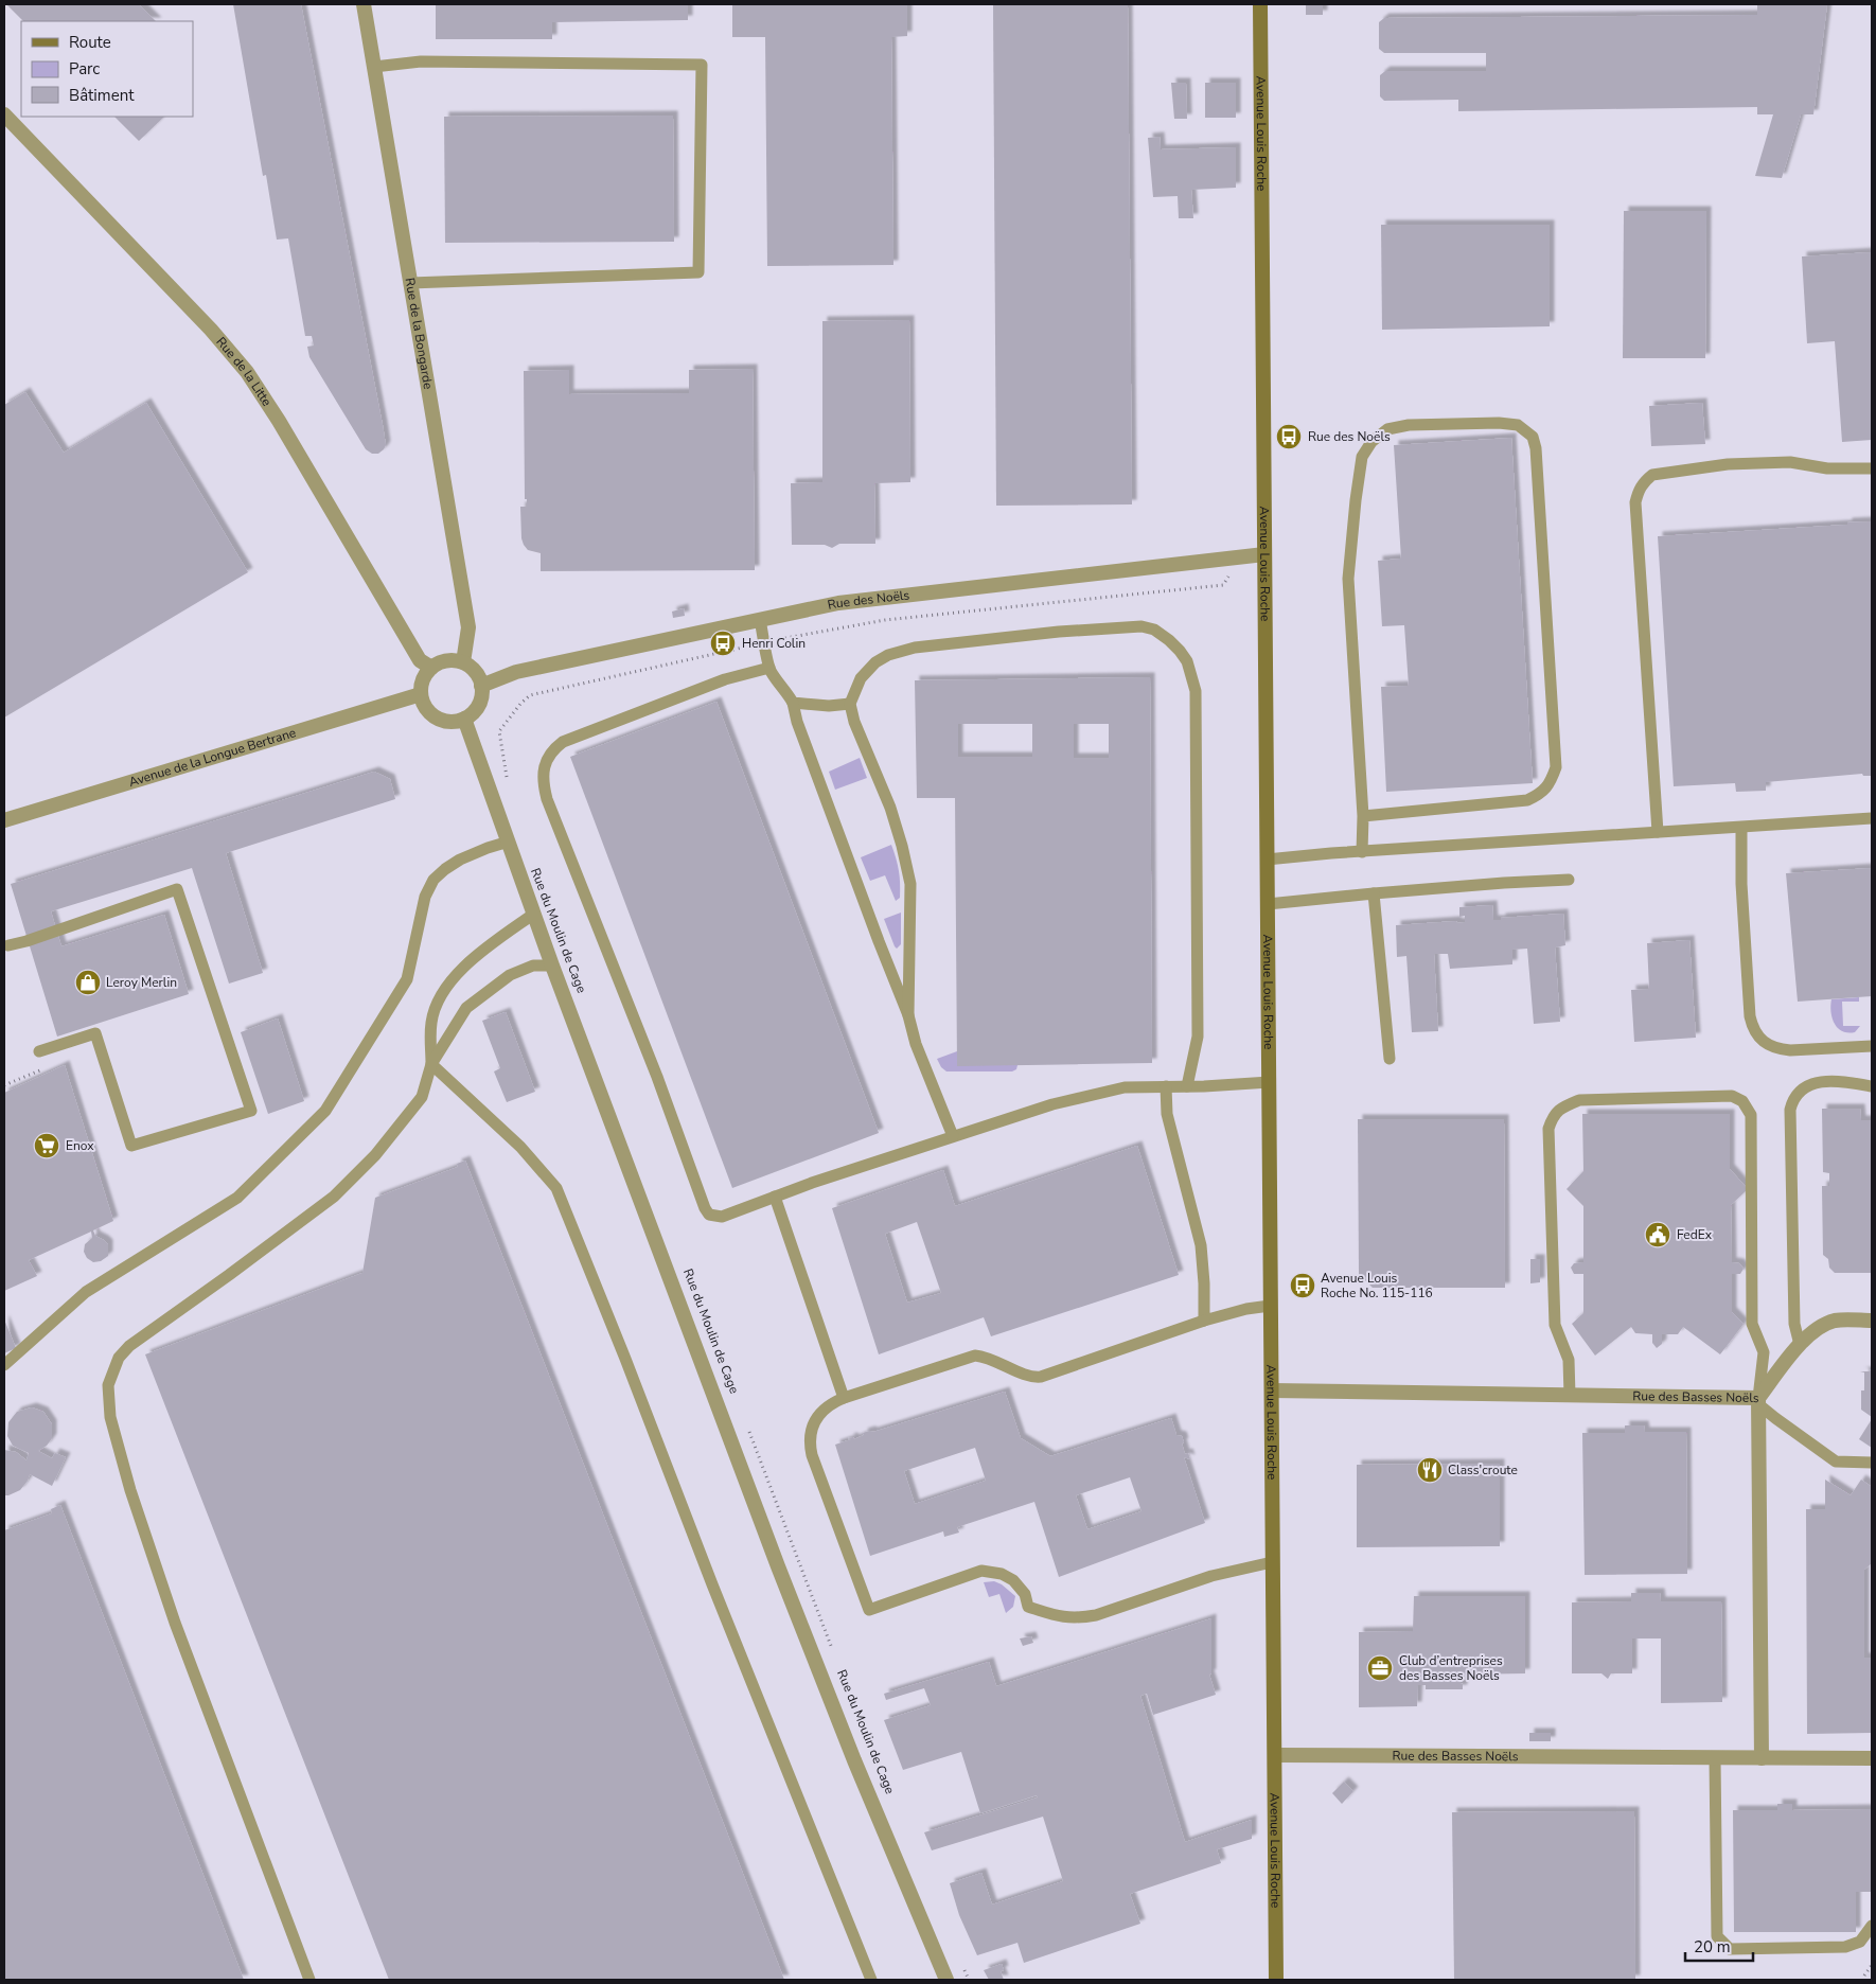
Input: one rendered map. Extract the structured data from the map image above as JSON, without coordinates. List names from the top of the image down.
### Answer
{
  "streets": {
    "main road": ["Avenue Louis Roche"],
    "street": [
      "Rue de la Bongarde",
      "Rue de la Litte",
      "Rue des Noëls",
      "Avenue de la Longue Bertrane",
      "Rue du Moulin de Cage",
      "Rue des Basses Noëls"
    ]
  },
  "crossings": [
    ["Avenue Louis Roche", "Rue des Noëls"],
    ["Avenue Louis Roche", "Rue des Basses Noëls"],
    ["Rue de la Bongarde", "Rue de la Litte"],
    ["Rue de la Bongarde", "Rue des Noëls"],
    ["Rue de la Bongarde", "Avenue de la Longue Bertrane"],
    ["Rue de la Bongarde", "Rue du Moulin de Cage"],
    ["Rue de la Litte", "Rue des Noëls"],
    ["Rue de la Litte", "Avenue de la Longue Bertrane"],
    ["Rue de la Litte", "Rue du Moulin de Cage"],
    ["Rue des Noëls", "Avenue de la Longue Bertrane"],
    ["Rue des Noëls", "Rue du Moulin de Cage"],
    ["Avenue de la Longue Bertrane", "Rue du Moulin de Cage"]
  ],
  "places": {
    "bus stop": ["Rue des Noëls", "Henri Colin", "Avenue Louis Roche No. 115-116"],
    "shop": ["Leroy Merlin"],
    "supermarket": ["Enox"],
    "public building": ["FedEx"],
    "restaurant": ["Class'croute"],
    "office": ["Club d’entreprises des Basses Noëls"]
  },
  "legend": ["Route", "Parc", "Bâtiment"],
  "scale_bar": "20 m"
}
